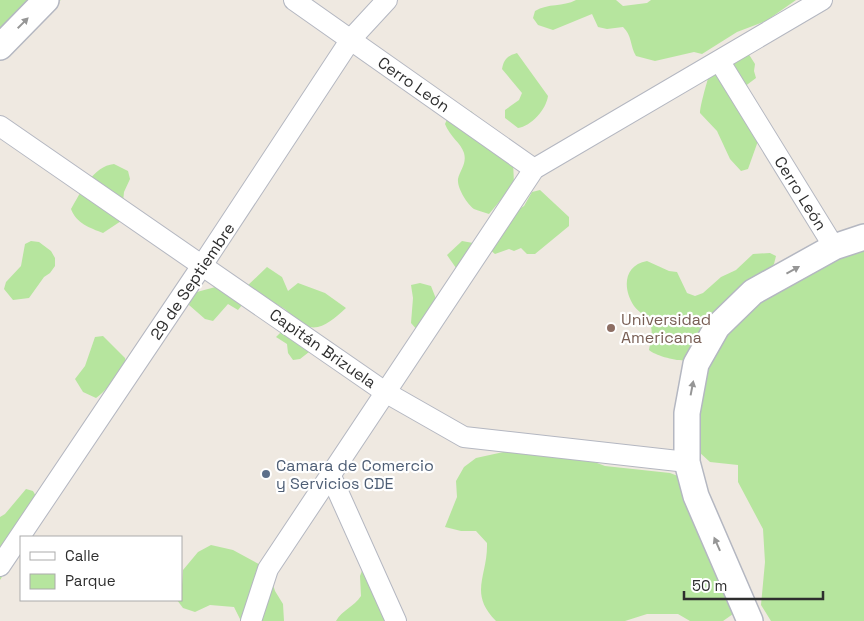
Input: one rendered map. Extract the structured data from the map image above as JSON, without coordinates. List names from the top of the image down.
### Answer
{
  "streets": {
    "street": ["Cerro León", "29 de Septiembre", "Capitán Brizuela"]
  },
  "crossings": [
    ["Cerro León", "29 de Septiembre"],
    ["29 de Septiembre", "Capitán Brizuela"]
  ],
  "places": ["Universidad Americana", "Camara de Comercio y Servicios CDE"],
  "legend": ["Calle", "Parque"],
  "scale_bar": "50 m"
}
